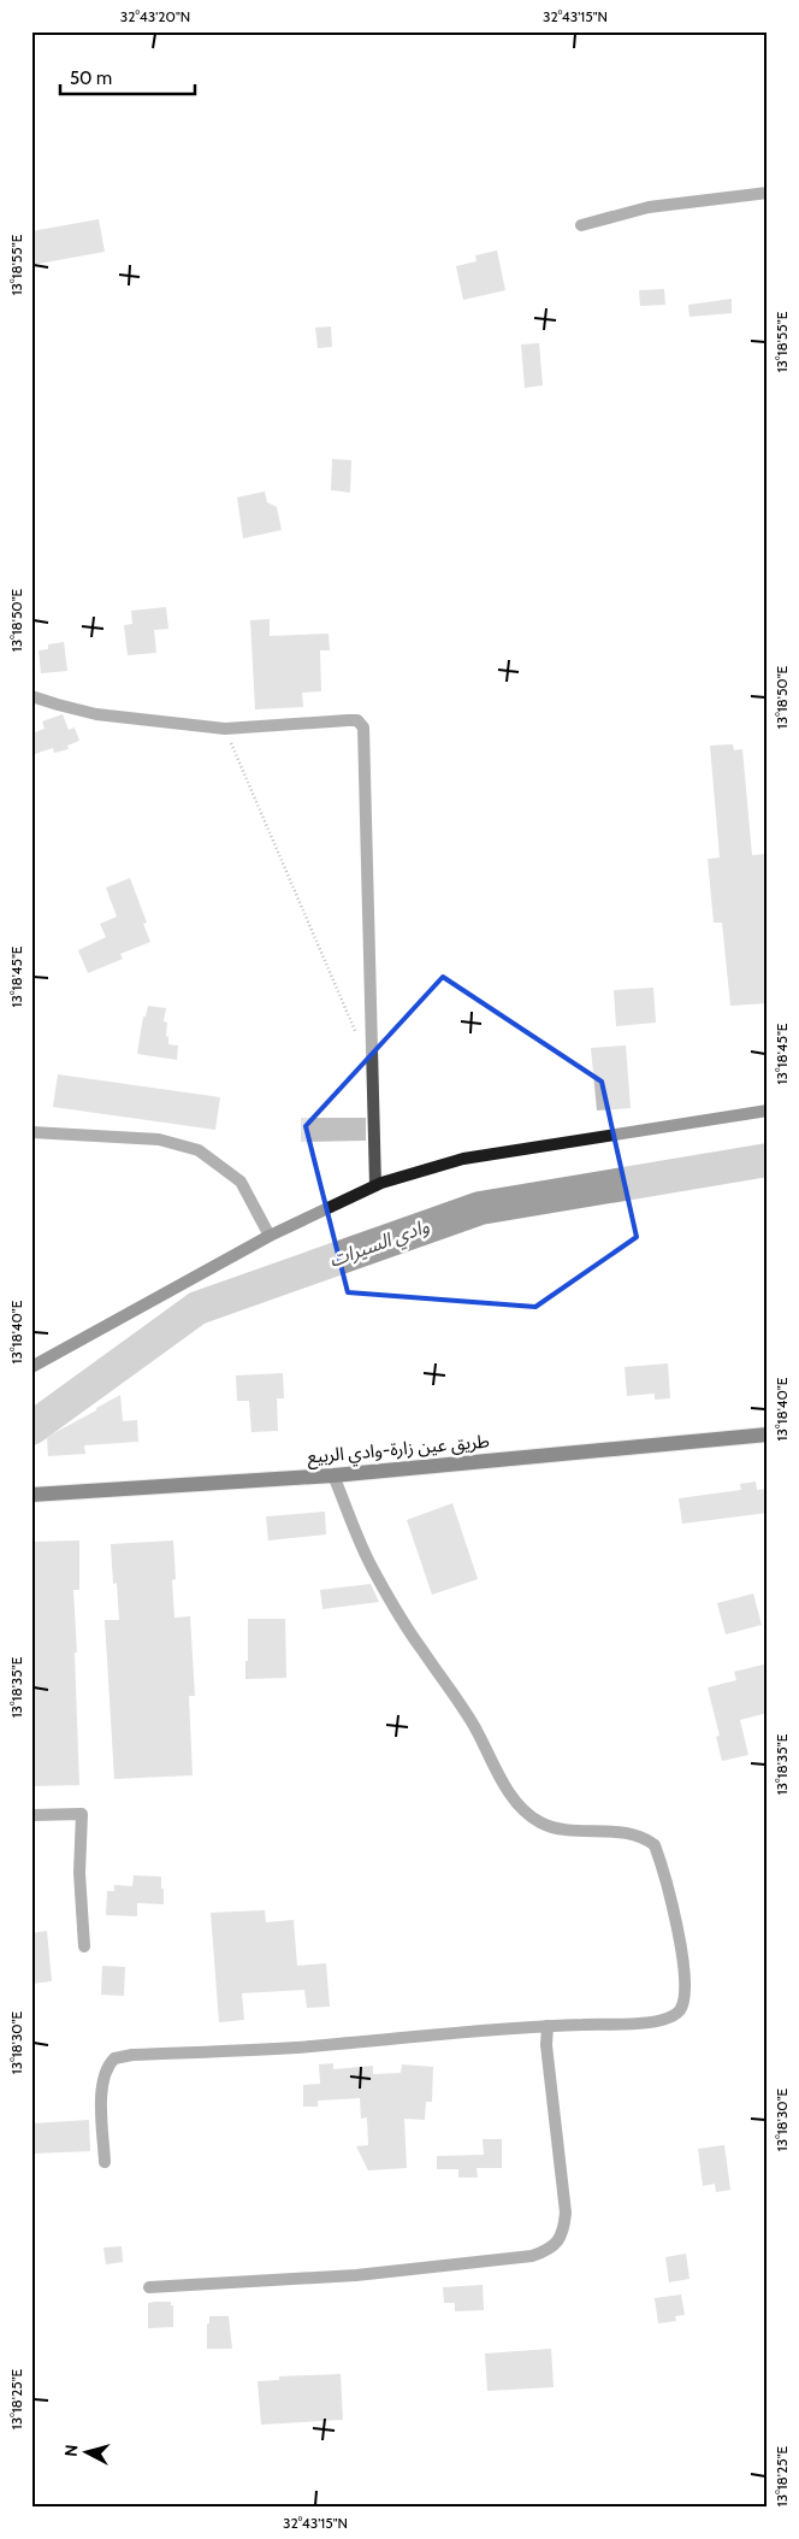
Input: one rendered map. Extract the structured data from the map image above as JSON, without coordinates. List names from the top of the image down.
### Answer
{
  "streets": {
    "main road": ["طريق عين زارة-وادي الربيع"]
  },
  "water": ["وادي السيرات"],
  "scale_bar": "50 m",
  "north": "left",
  "coordinates": [
    "32°43'20\"N",
    "32°43'15\"N",
    "13°18'55\"E",
    "13°18'50\"E",
    "13°18'45\"E",
    "13°18'40\"E",
    "13°18'35\"E",
    "13°18'30\"E",
    "13°18'25\"E"
  ]
}
